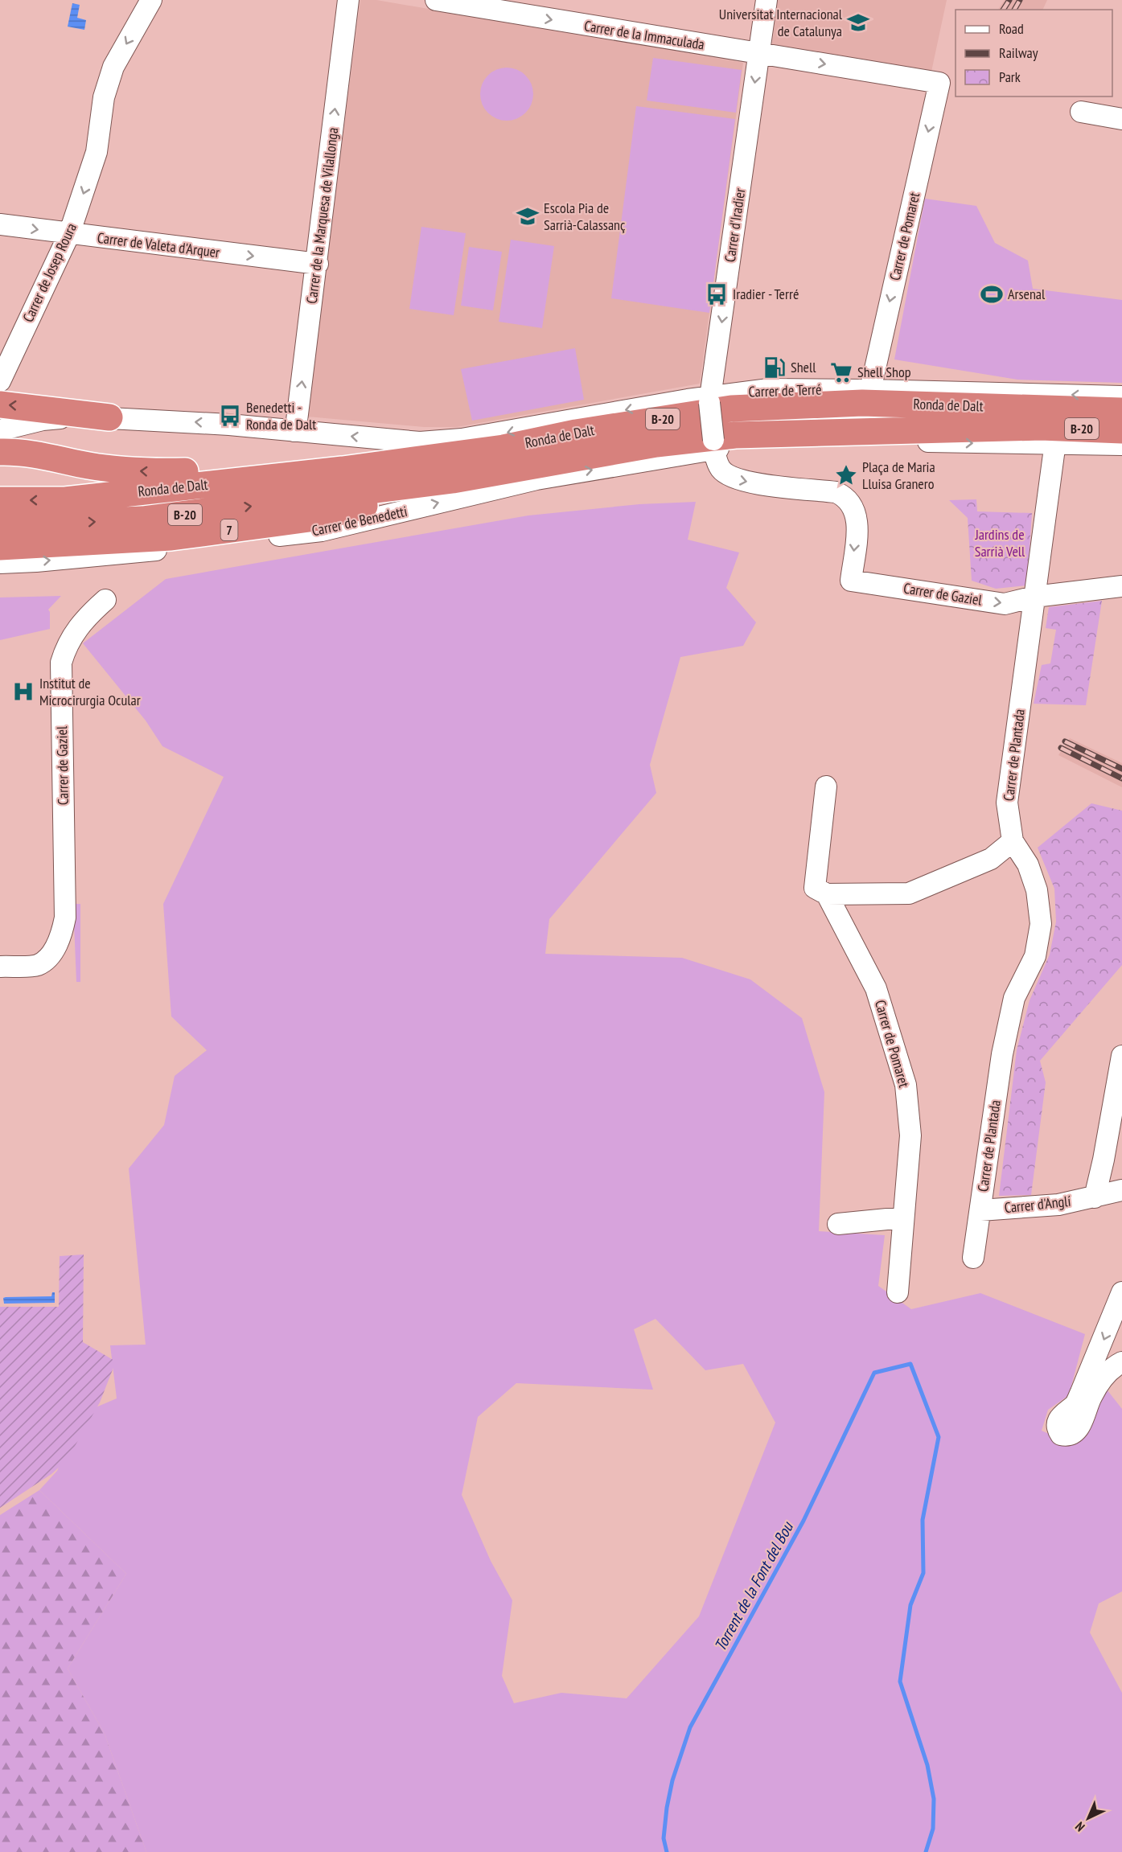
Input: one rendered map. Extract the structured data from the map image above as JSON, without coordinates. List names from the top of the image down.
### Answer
{
  "streets": {
    "highway": ["Ronda de Dalt", "B-20", "7"],
    "street": [
      "Carrer de la Immaculada",
      "Carrer de la Marquesa de Vilallonga",
      "Carrer d'Iradier",
      "Carrer de Pomaret",
      "Carrer de Valeta d'Arquer",
      "Carrer de Josep Roura",
      "Carrer de Terré",
      "Carrer de Benedetti",
      "Carrer de Gaziel",
      "Carrer de Plantada",
      "Carrer d'Anglí"
    ]
  },
  "crossings": [
    ["Carrer de la Immaculada", "Carrer d'Iradier"],
    ["Carrer de la Immaculada", "Carrer de Pomaret"],
    ["Carrer de la Marquesa de Vilallonga", "Carrer de Valeta d'Arquer"],
    ["Carrer d'Iradier", "Carrer de Terré"],
    ["Carrer d'Iradier", "Carrer de Benedetti"],
    ["Carrer d'Iradier", "Carrer de Gaziel"],
    ["Carrer de Pomaret", "Carrer de Terré"],
    ["Carrer de Valeta d'Arquer", "Carrer de Josep Roura"],
    ["Ronda de Dalt", "7"],
    ["Carrer de Gaziel", "Carrer de Plantada"],
    ["Carrer de Plantada", "Carrer d'Anglí"]
  ],
  "one_way": [
    "Carrer de la Immaculada",
    "Carrer de la Marquesa de Vilallonga",
    "Carrer d'Iradier",
    "Carrer de Pomaret",
    "Carrer de Josep Roura"
  ],
  "water": ["Torrent de la Font del Bou"],
  "parks": ["Jardins de Sarrià Vell"],
  "places": {
    "school or university": ["Universitat Internacional de Catalunya", "Escola Pia de Sarrià-Calassanç"],
    "bus stop": ["Iradier - Terré", "Benedetti - Ronda de Dalt"],
    "sports": ["Arsenal"],
    "fuel station": ["Shell"],
    "supermarket": ["Shell Shop"],
    "place": ["Plaça de Maria Lluisa Granero"],
    "hospital": ["Institut de Microcirurgia Ocular"]
  },
  "legend": ["Road", "Railway", "Park"],
  "north": "bottom left"
}
